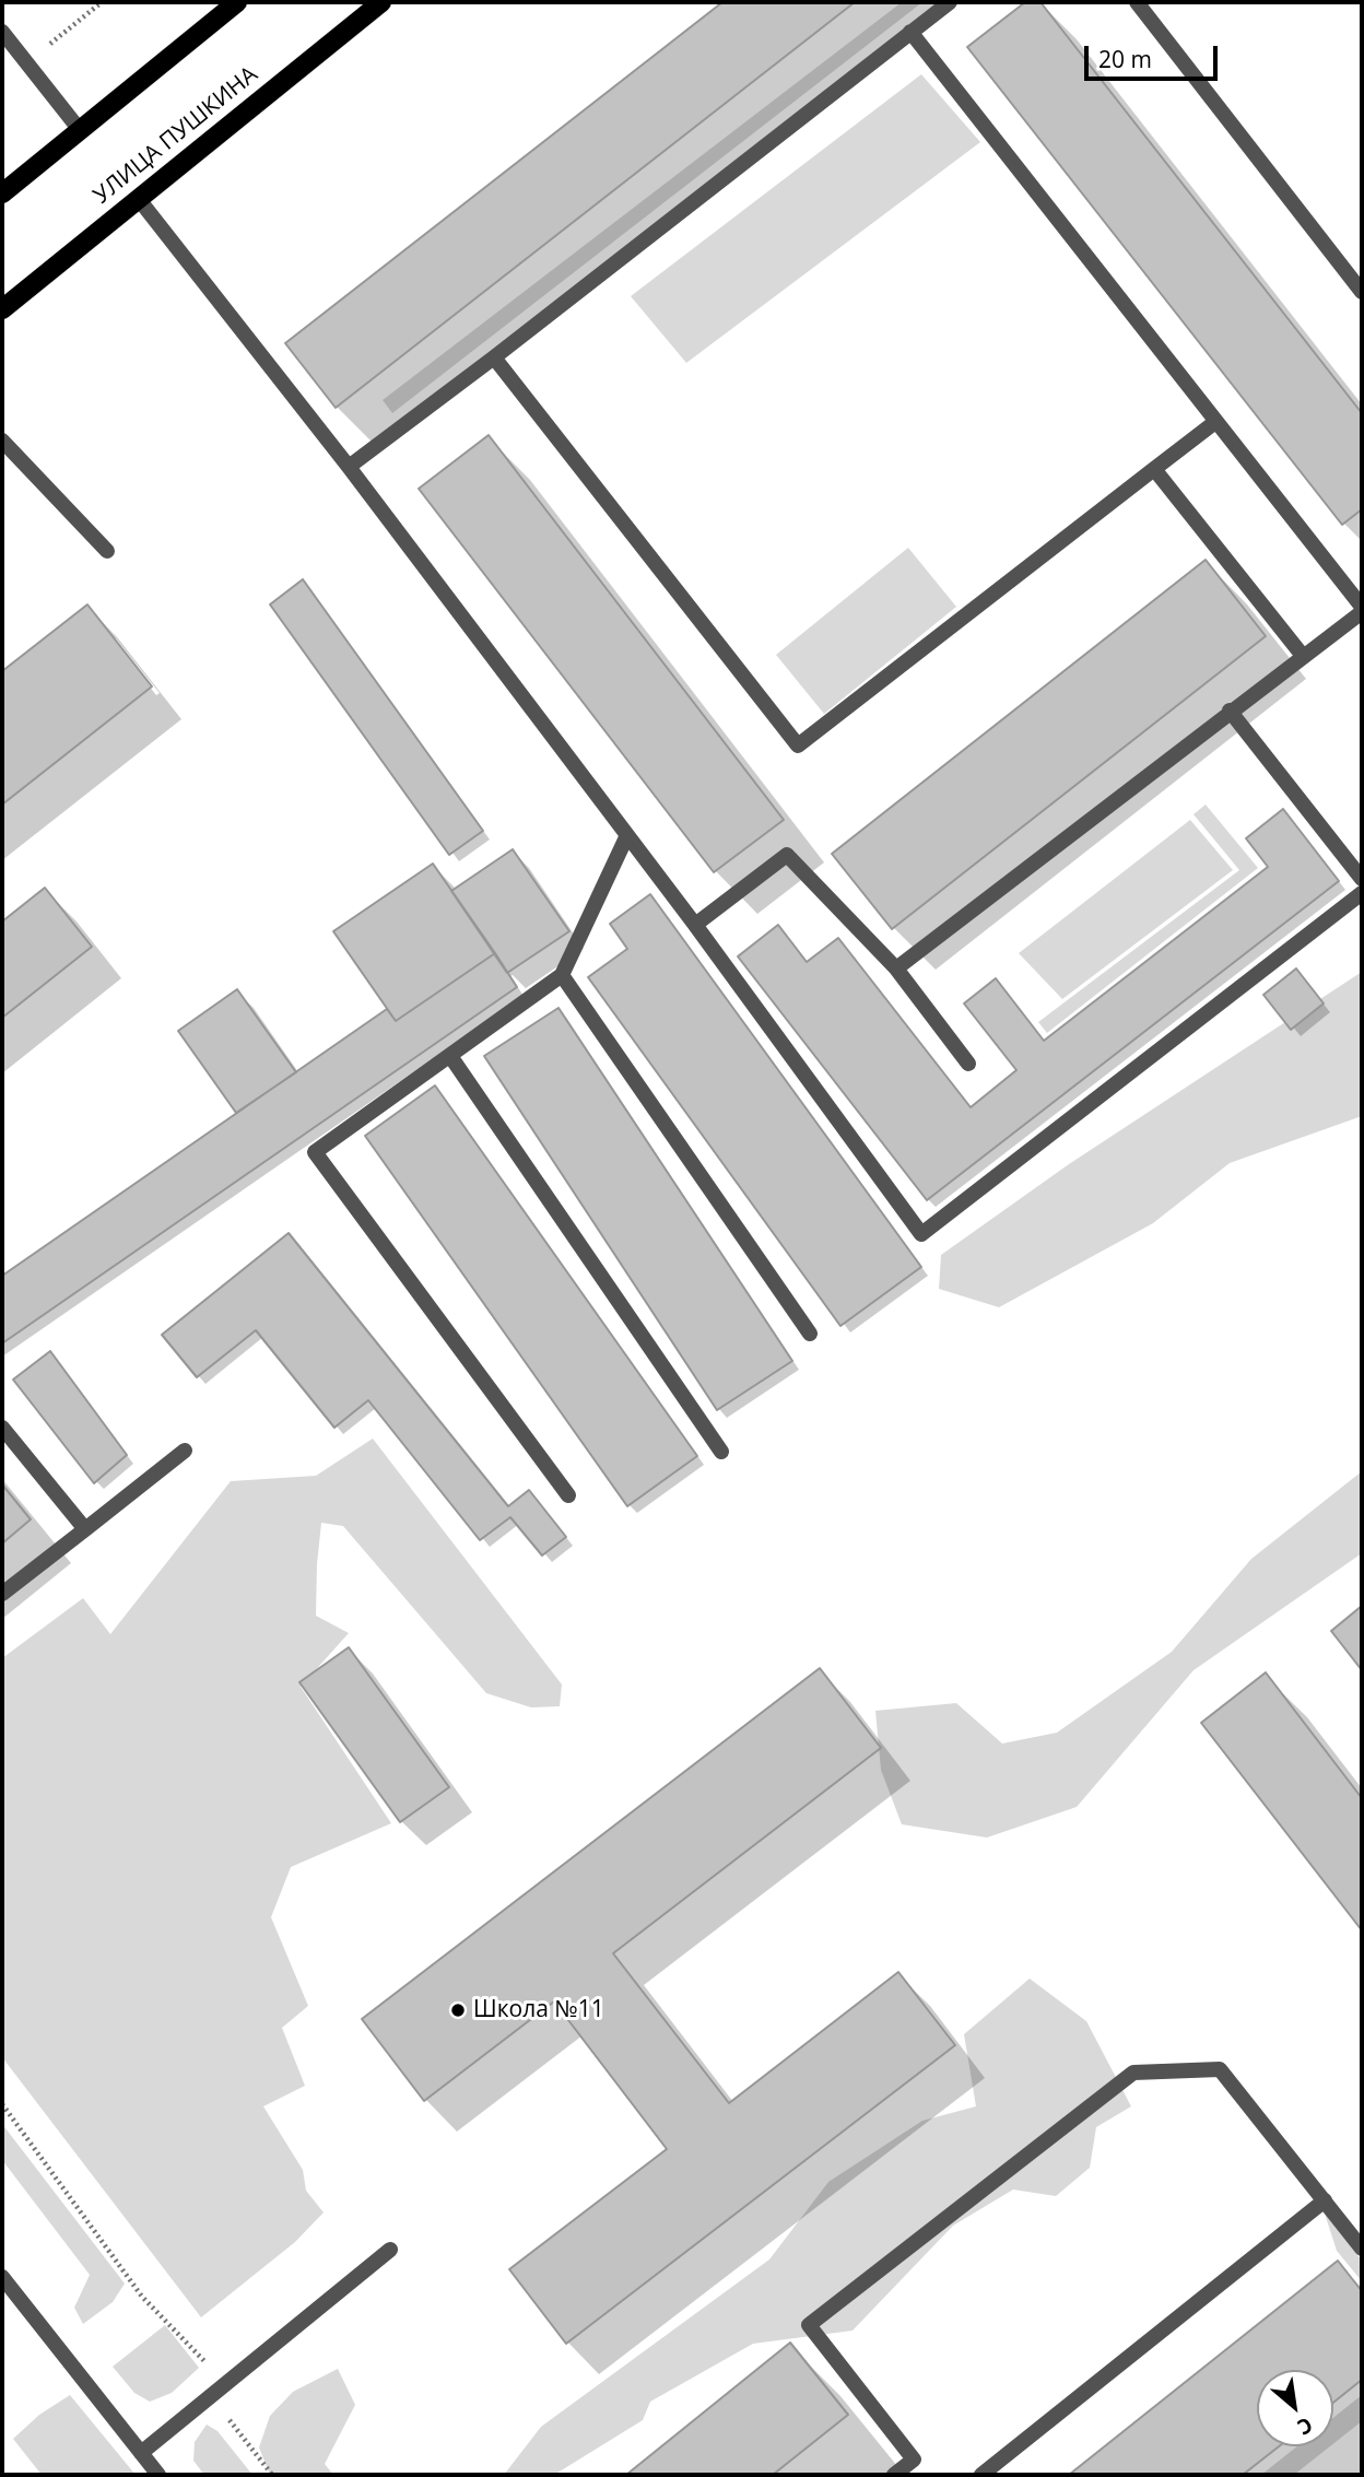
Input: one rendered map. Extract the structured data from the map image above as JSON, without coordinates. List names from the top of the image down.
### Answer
{
  "streets": {
    "main road": ["УЛИЦА ПУШКИНА"]
  },
  "places": ["Школа №11"],
  "scale_bar": "20 m",
  "north": "bottom right"
}
